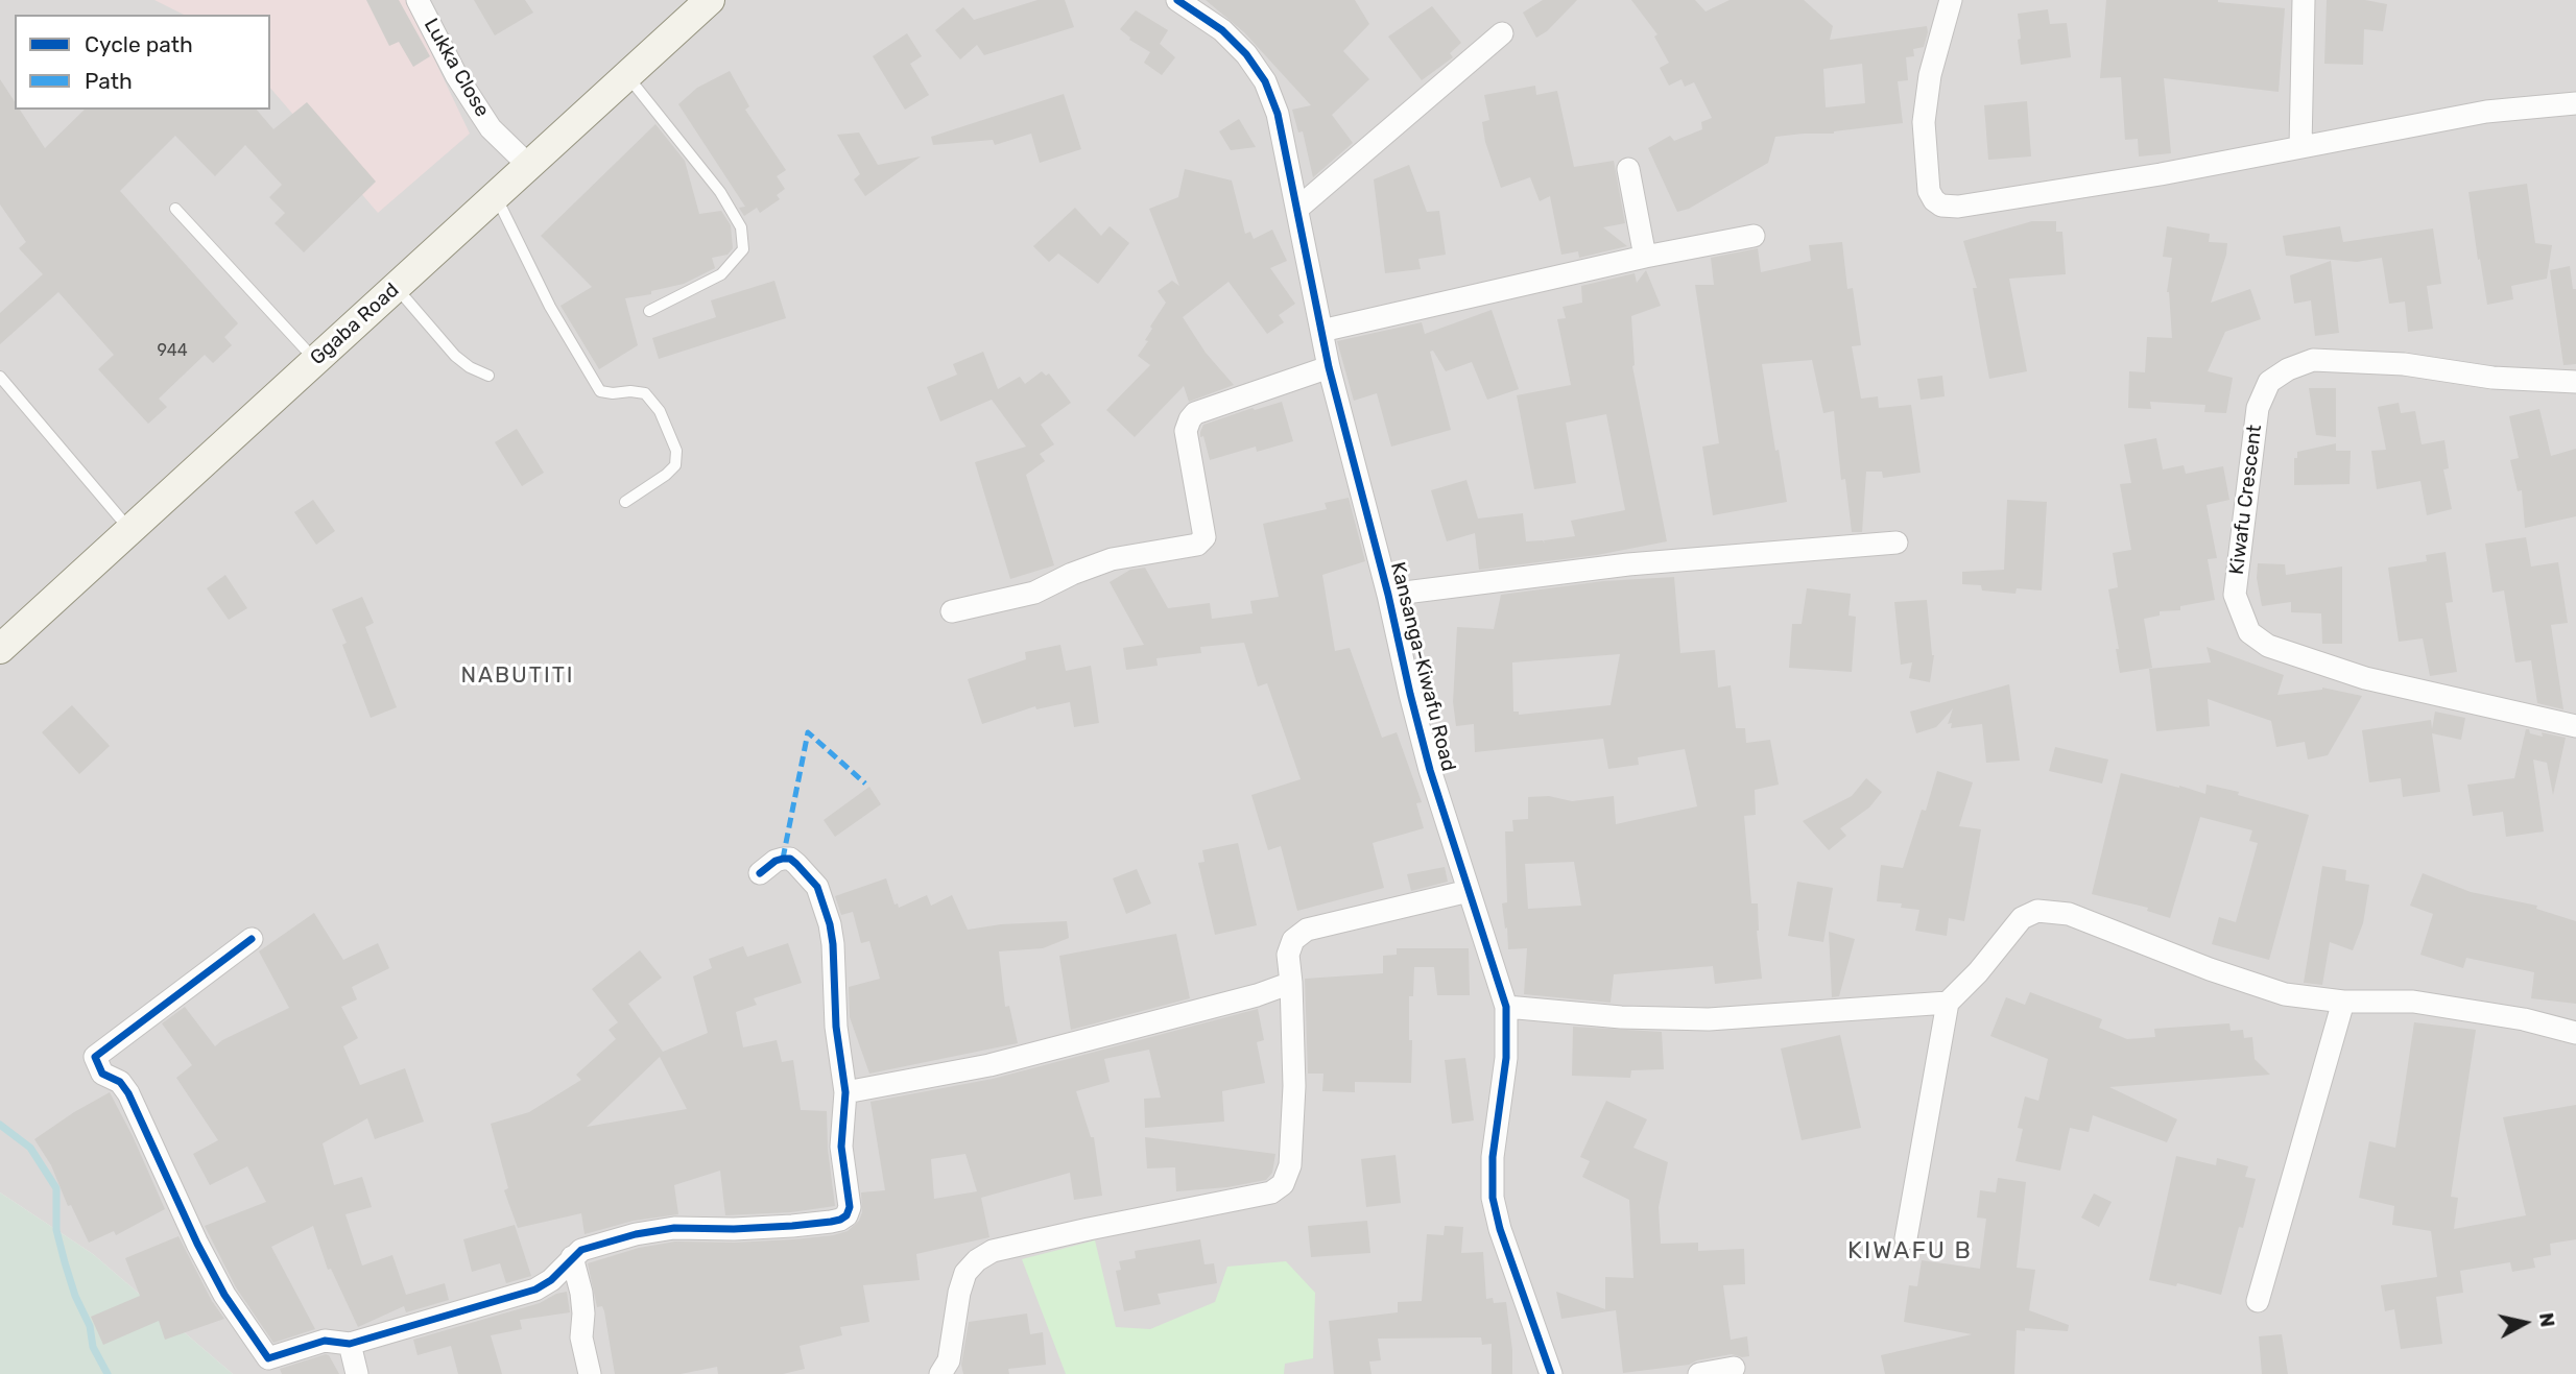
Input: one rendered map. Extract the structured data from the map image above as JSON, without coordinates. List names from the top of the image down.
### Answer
{
  "streets": {
    "main road": ["Ggaba Road"],
    "street": ["Lukka Close", "Kiwafu Crescent", "Kansanga-Kiwafu Road"]
  },
  "crossings": [
    ["Lukka Close", "Ggaba Road"]
  ],
  "districts": ["NABUTITI", "KIWAFU B"],
  "house_numbers": ["944"],
  "legend": ["Cycle path", "Path"],
  "north": "right"
}
